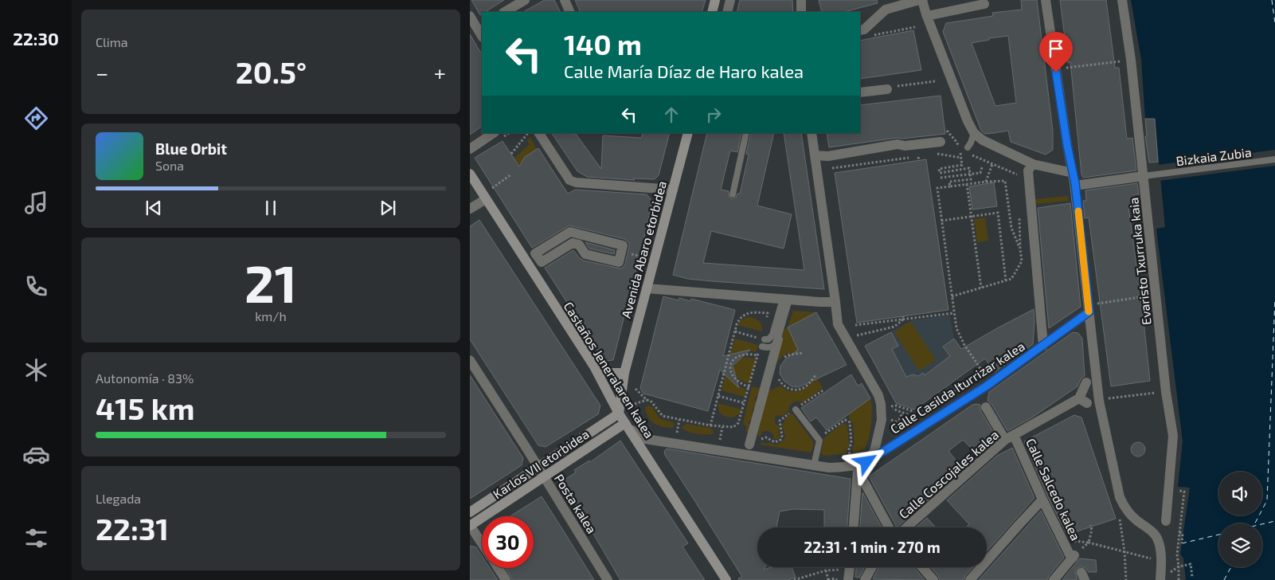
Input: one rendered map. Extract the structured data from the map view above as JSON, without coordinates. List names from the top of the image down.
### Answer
{
  "streets": {
    "street": [
      "Avenida Abaro etorbidea",
      "Evaristo Txurruka kaia",
      "Castaños Jeneralaren kalea",
      "Calle Casilda Iturrizar kalea",
      "Karlos VII etorbidea",
      "Calle Coscojales kalea",
      "Calle Salcedo kalea",
      "Posta kalea"
    ],
    "lane": ["Bizkaia Zubia"]
  },
  "crossings": [
    ["Bizkaia Zubia", "Evaristo Txurruka kaia"],
    ["Avenida Abaro etorbidea", "Castaños Jeneralaren kalea"],
    ["Avenida Abaro etorbidea", "Calle Casilda Iturrizar kalea"],
    ["Avenida Abaro etorbidea", "Karlos VII etorbidea"],
    ["Castaños Jeneralaren kalea", "Calle Casilda Iturrizar kalea"],
    ["Castaños Jeneralaren kalea", "Karlos VII etorbidea"],
    ["Calle Casilda Iturrizar kalea", "Karlos VII etorbidea"],
    ["Karlos VII etorbidea", "Posta kalea"],
    ["Calle Coscojales kalea", "Calle Salcedo kalea"]
  ],
  "page": {
    "tabs": "22:30",
    "tile": [
      "Clima",
      ["21", "km/h"],
      ["Autonomía · 83%", "415 km"],
      ["Llegada", "22:31"]
    ],
    "turn": ["140 m", "Calle María Díaz de Haro kalea"],
    "heat": ["−", "20.5°", "+"],
    "song": ["Blue Orbit", "Sona"],
    "limit": "30",
    "trip": "22:31 · 1 min · 270 m"
  }
}
